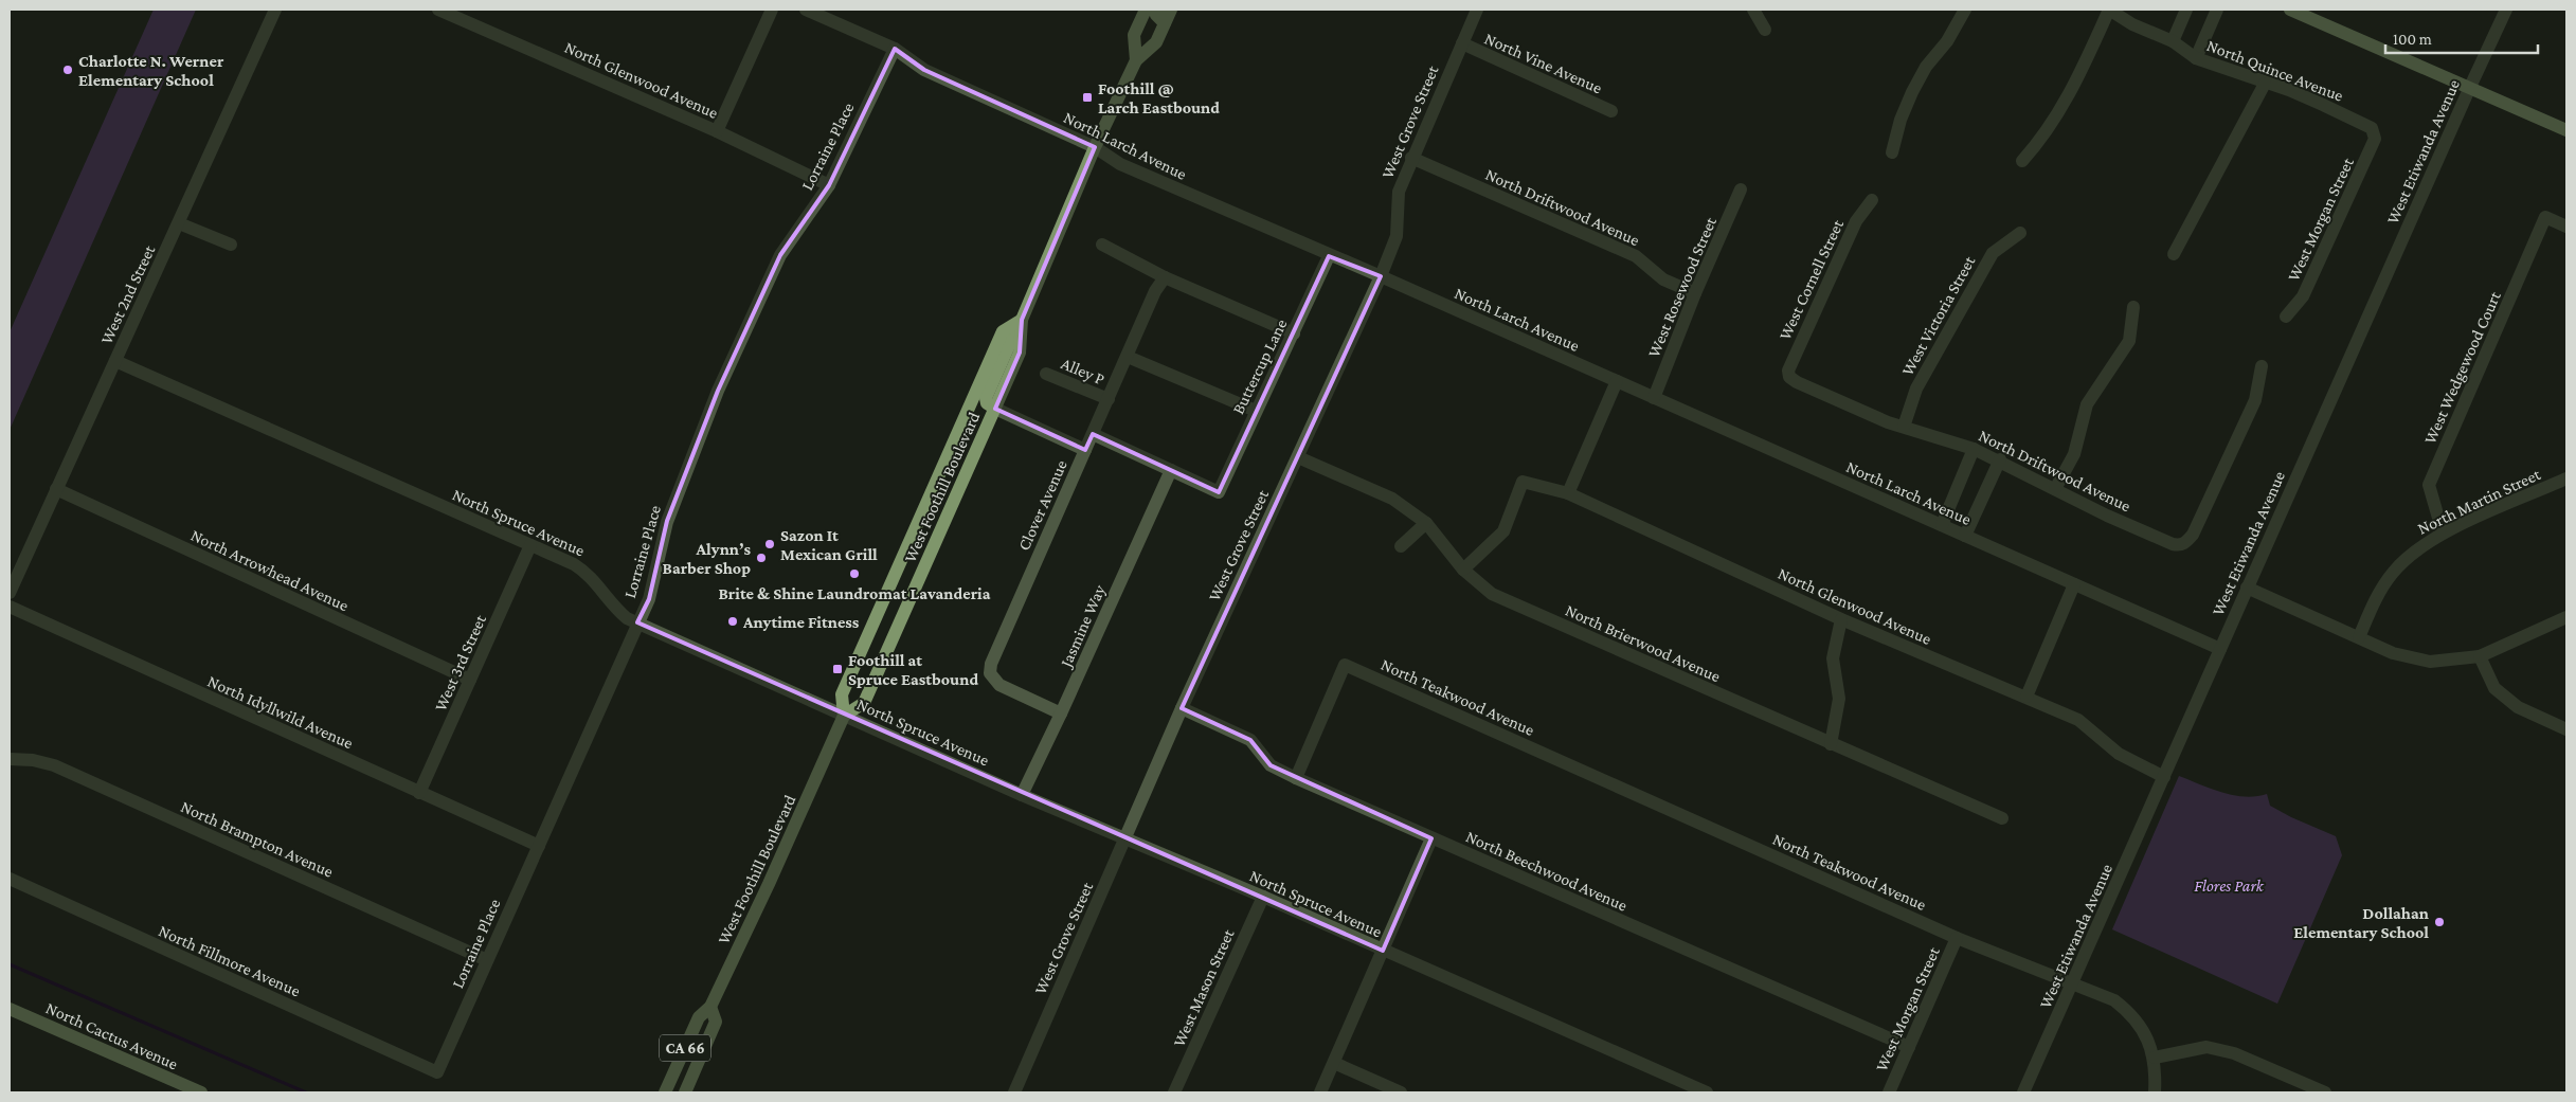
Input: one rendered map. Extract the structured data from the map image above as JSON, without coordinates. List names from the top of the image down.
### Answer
{
  "streets": {
    "main road": ["West Foothill Boulevard", "North Cactus Avenue", "CA 66"],
    "street": [
      "North Vine Avenue",
      "North Quince Avenue",
      "North Glenwood Avenue",
      "West Grove Street",
      "North Larch Avenue",
      "Lorraine Place",
      "West Etiwanda Avenue",
      "North Driftwood Avenue",
      "West Morgan Street",
      "West Cornell Street",
      "West Rosewood Street",
      "West 2nd Street",
      "West Victoria Street",
      "Buttercup Lane",
      "West Wedgewood Court",
      "Alley P",
      "North Martin Street",
      "Clover Avenue",
      "North Spruce Avenue",
      "North Arrowhead Avenue",
      "Jasmine Way",
      "North Brierwood Avenue",
      "West 3rd Street",
      "North Teakwood Avenue",
      "North Idyllwild Avenue",
      "North Brampton Avenue",
      "North Beechwood Avenue",
      "North Fillmore Avenue",
      "West Mason Street"
    ]
  },
  "crossings": [
    ["North Vine Avenue", "West Grove Street"],
    ["North Quince Avenue", "West Morgan Street"],
    ["North Glenwood Avenue", "Lorraine Place"],
    ["North Glenwood Avenue", "West Etiwanda Avenue"],
    ["North Glenwood Avenue", "North Brierwood Avenue"],
    ["West Grove Street", "North Larch Avenue"],
    ["West Grove Street", "North Driftwood Avenue"],
    ["West Grove Street", "North Spruce Avenue"],
    ["West Grove Street", "North Brierwood Avenue"],
    ["West Grove Street", "North Beechwood Avenue"],
    ["North Larch Avenue", "Lorraine Place"],
    ["North Larch Avenue", "West Etiwanda Avenue"],
    ["North Larch Avenue", "West Rosewood Street"],
    ["North Larch Avenue", "Buttercup Lane"],
    ["North Larch Avenue", "West Foothill Boulevard"],
    ["Lorraine Place", "North Spruce Avenue"],
    ["Lorraine Place", "North Idyllwild Avenue"],
    ["Lorraine Place", "North Brampton Avenue"],
    ["Lorraine Place", "North Fillmore Avenue"],
    ["West Etiwanda Avenue", "North Teakwood Avenue"],
    ["North Driftwood Avenue", "West Cornell Street"],
    ["North Driftwood Avenue", "West Rosewood Street"],
    ["North Driftwood Avenue", "West Victoria Street"],
    ["West Morgan Street", "North Teakwood Avenue"],
    ["West Morgan Street", "North Beechwood Avenue"],
    ["West 2nd Street", "North Spruce Avenue"],
    ["West 2nd Street", "North Arrowhead Avenue"],
    ["Buttercup Lane", "Jasmine Way"],
    ["West Wedgewood Court", "North Martin Street"],
    ["Alley P", "Clover Avenue"],
    ["West Foothill Boulevard", "North Spruce Avenue"],
    ["Clover Avenue", "Jasmine Way"],
    ["North Spruce Avenue", "Jasmine Way"],
    ["North Spruce Avenue", "West 3rd Street"],
    ["North Spruce Avenue", "West Mason Street"],
    ["North Arrowhead Avenue", "West 3rd Street"],
    ["West 3rd Street", "North Idyllwild Avenue"],
    ["North Teakwood Avenue", "North Beechwood Avenue"]
  ],
  "parks": ["Flores Park"],
  "places": {
    "other": [
      "Charlotte N. Werner Elementary School",
      "Sazon It Mexican Grill",
      "Alynn’s Barber Shop",
      "Brite & Shine Laundromat Lavanderia",
      "Anytime Fitness",
      "Dollahan Elementary School"
    ],
    "transit": ["Foothill @ Larch Eastbound", "Foothill at Spruce Eastbound"]
  },
  "scale_bar": "100 m"
}
